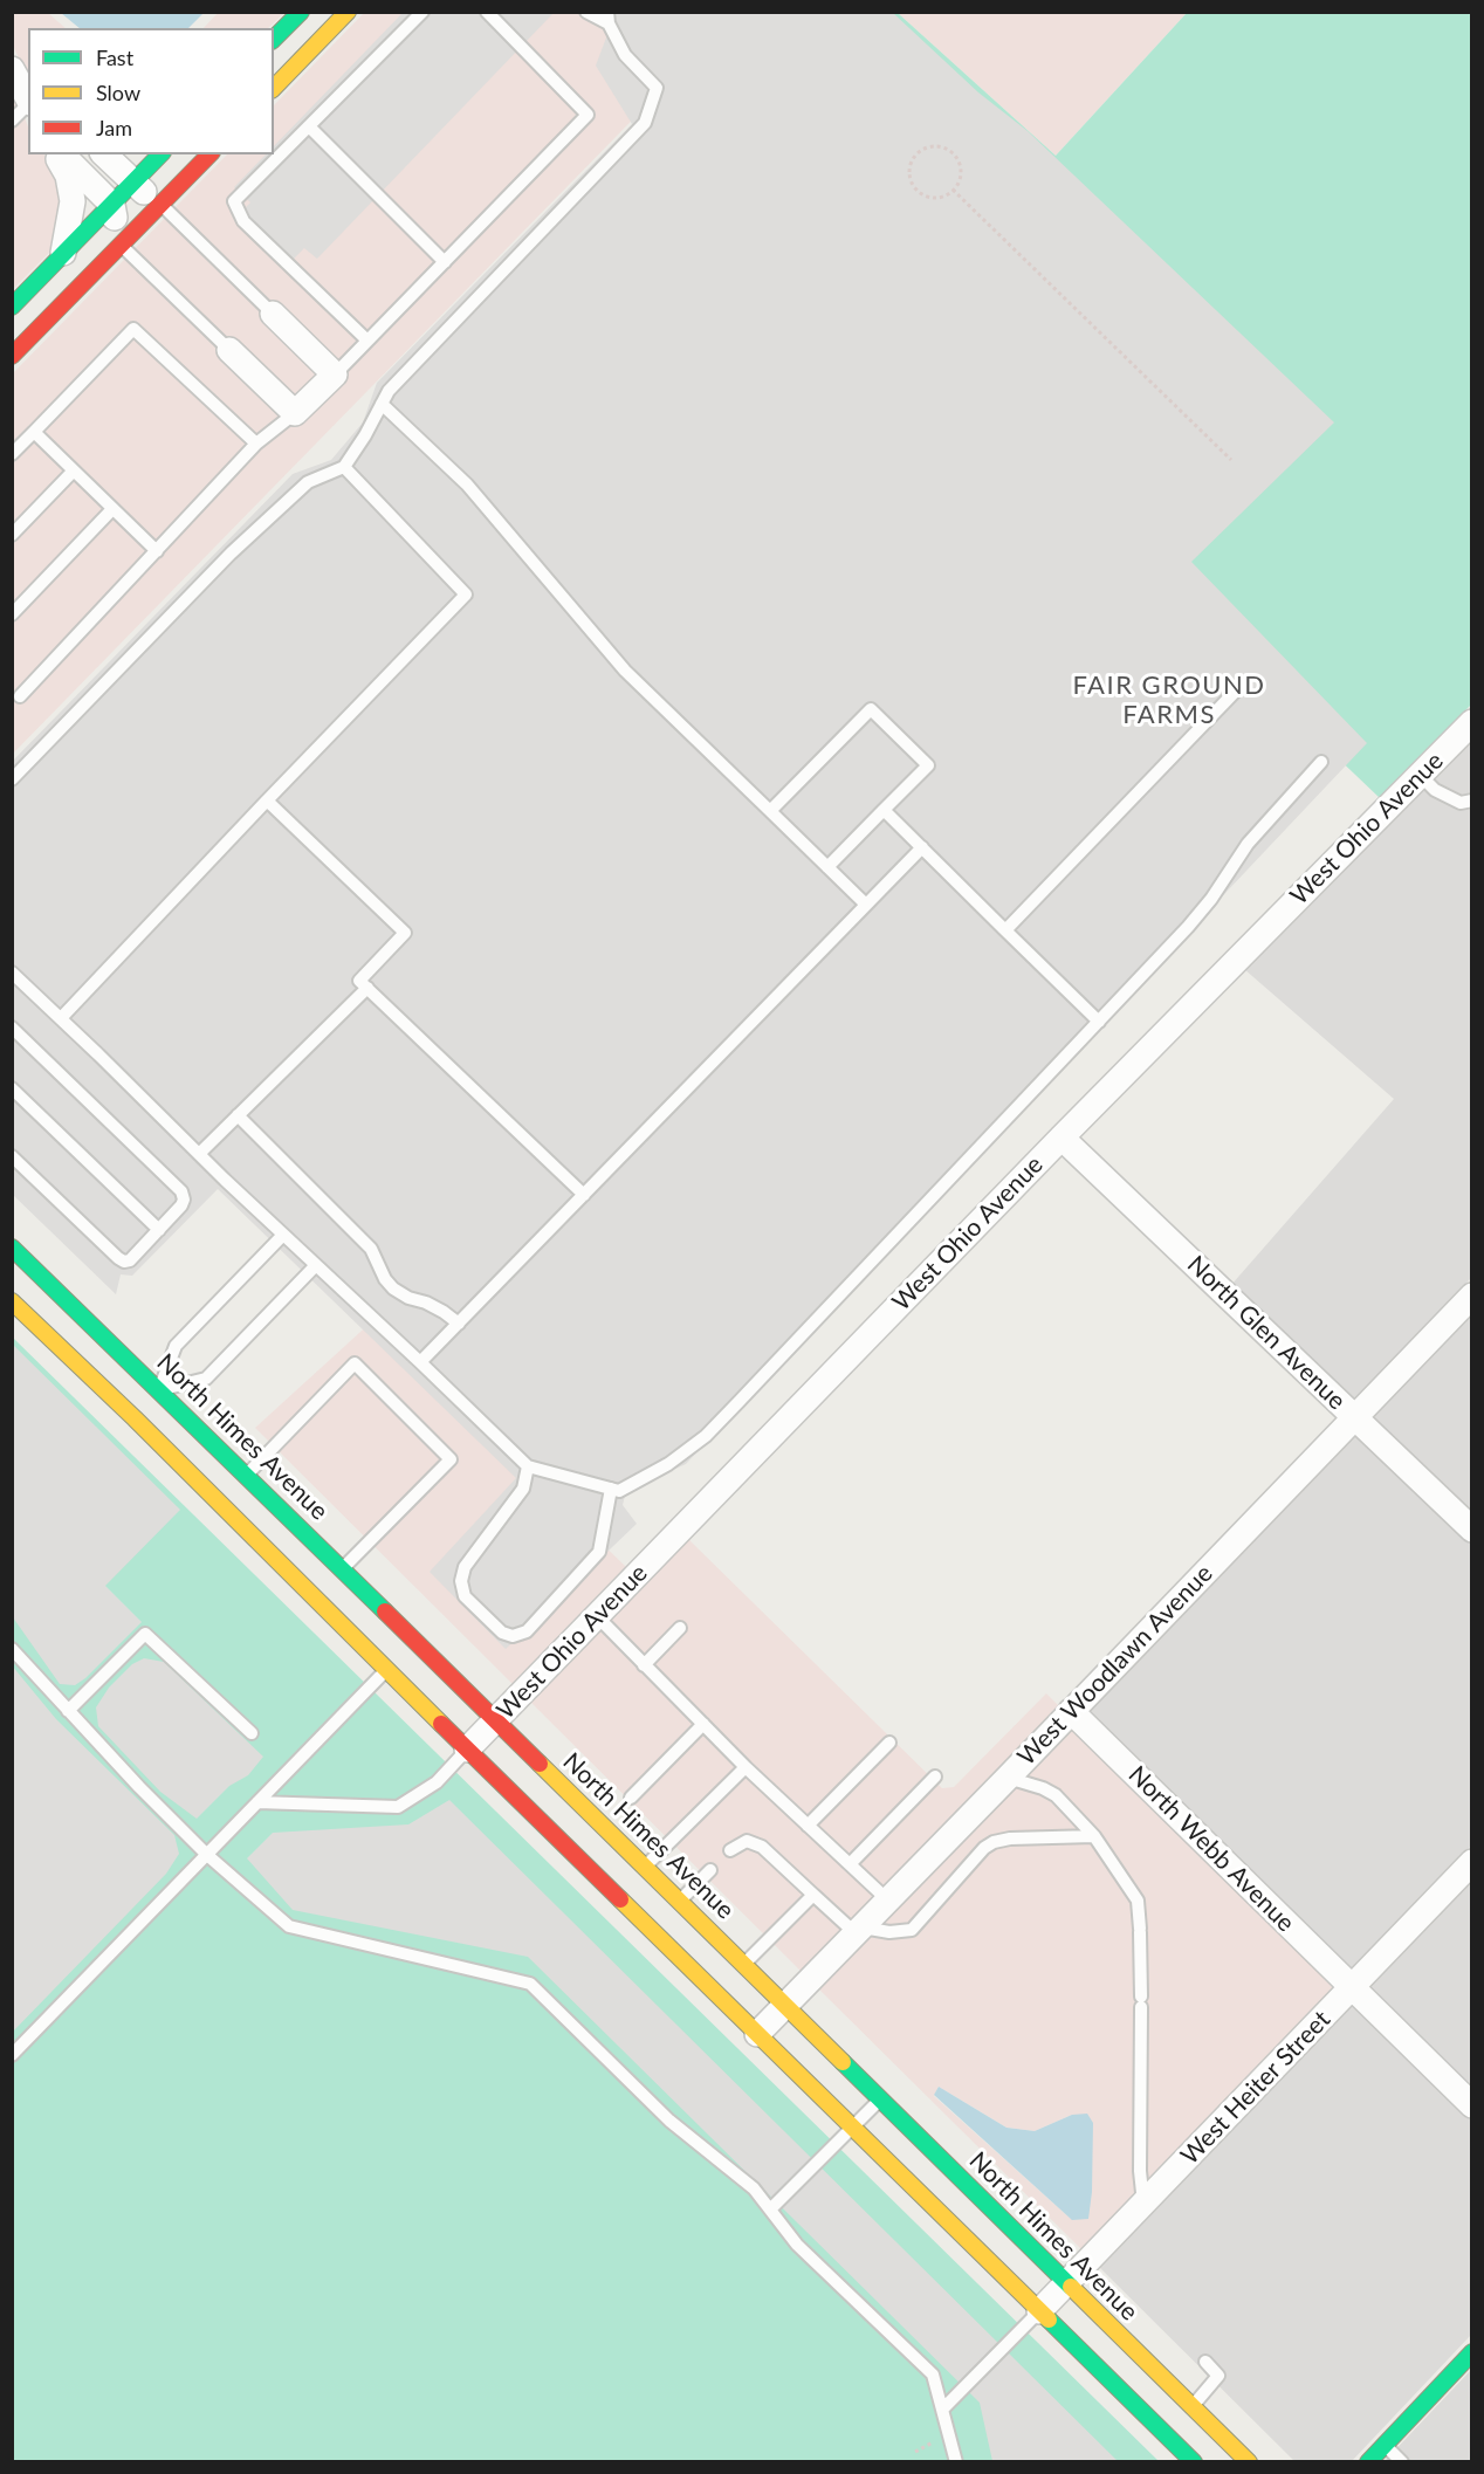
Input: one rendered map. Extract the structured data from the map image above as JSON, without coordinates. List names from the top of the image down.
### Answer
{
  "streets": {
    "street": [
      "West Ohio Avenue",
      "North Glen Avenue",
      "North Himes Avenue",
      "West Woodlawn Avenue",
      "North Webb Avenue",
      "West Heiter Street"
    ]
  },
  "crossings": [
    ["West Ohio Avenue", "North Glen Avenue"],
    ["West Ohio Avenue", "North Himes Avenue"],
    ["North Glen Avenue", "West Woodlawn Avenue"],
    ["North Himes Avenue", "West Woodlawn Avenue"],
    ["North Himes Avenue", "West Heiter Street"],
    ["West Woodlawn Avenue", "North Webb Avenue"],
    ["North Webb Avenue", "West Heiter Street"]
  ],
  "districts": ["FAIR GROUND FARMS"],
  "legend": ["Fast", "Slow", "Jam"]
}
